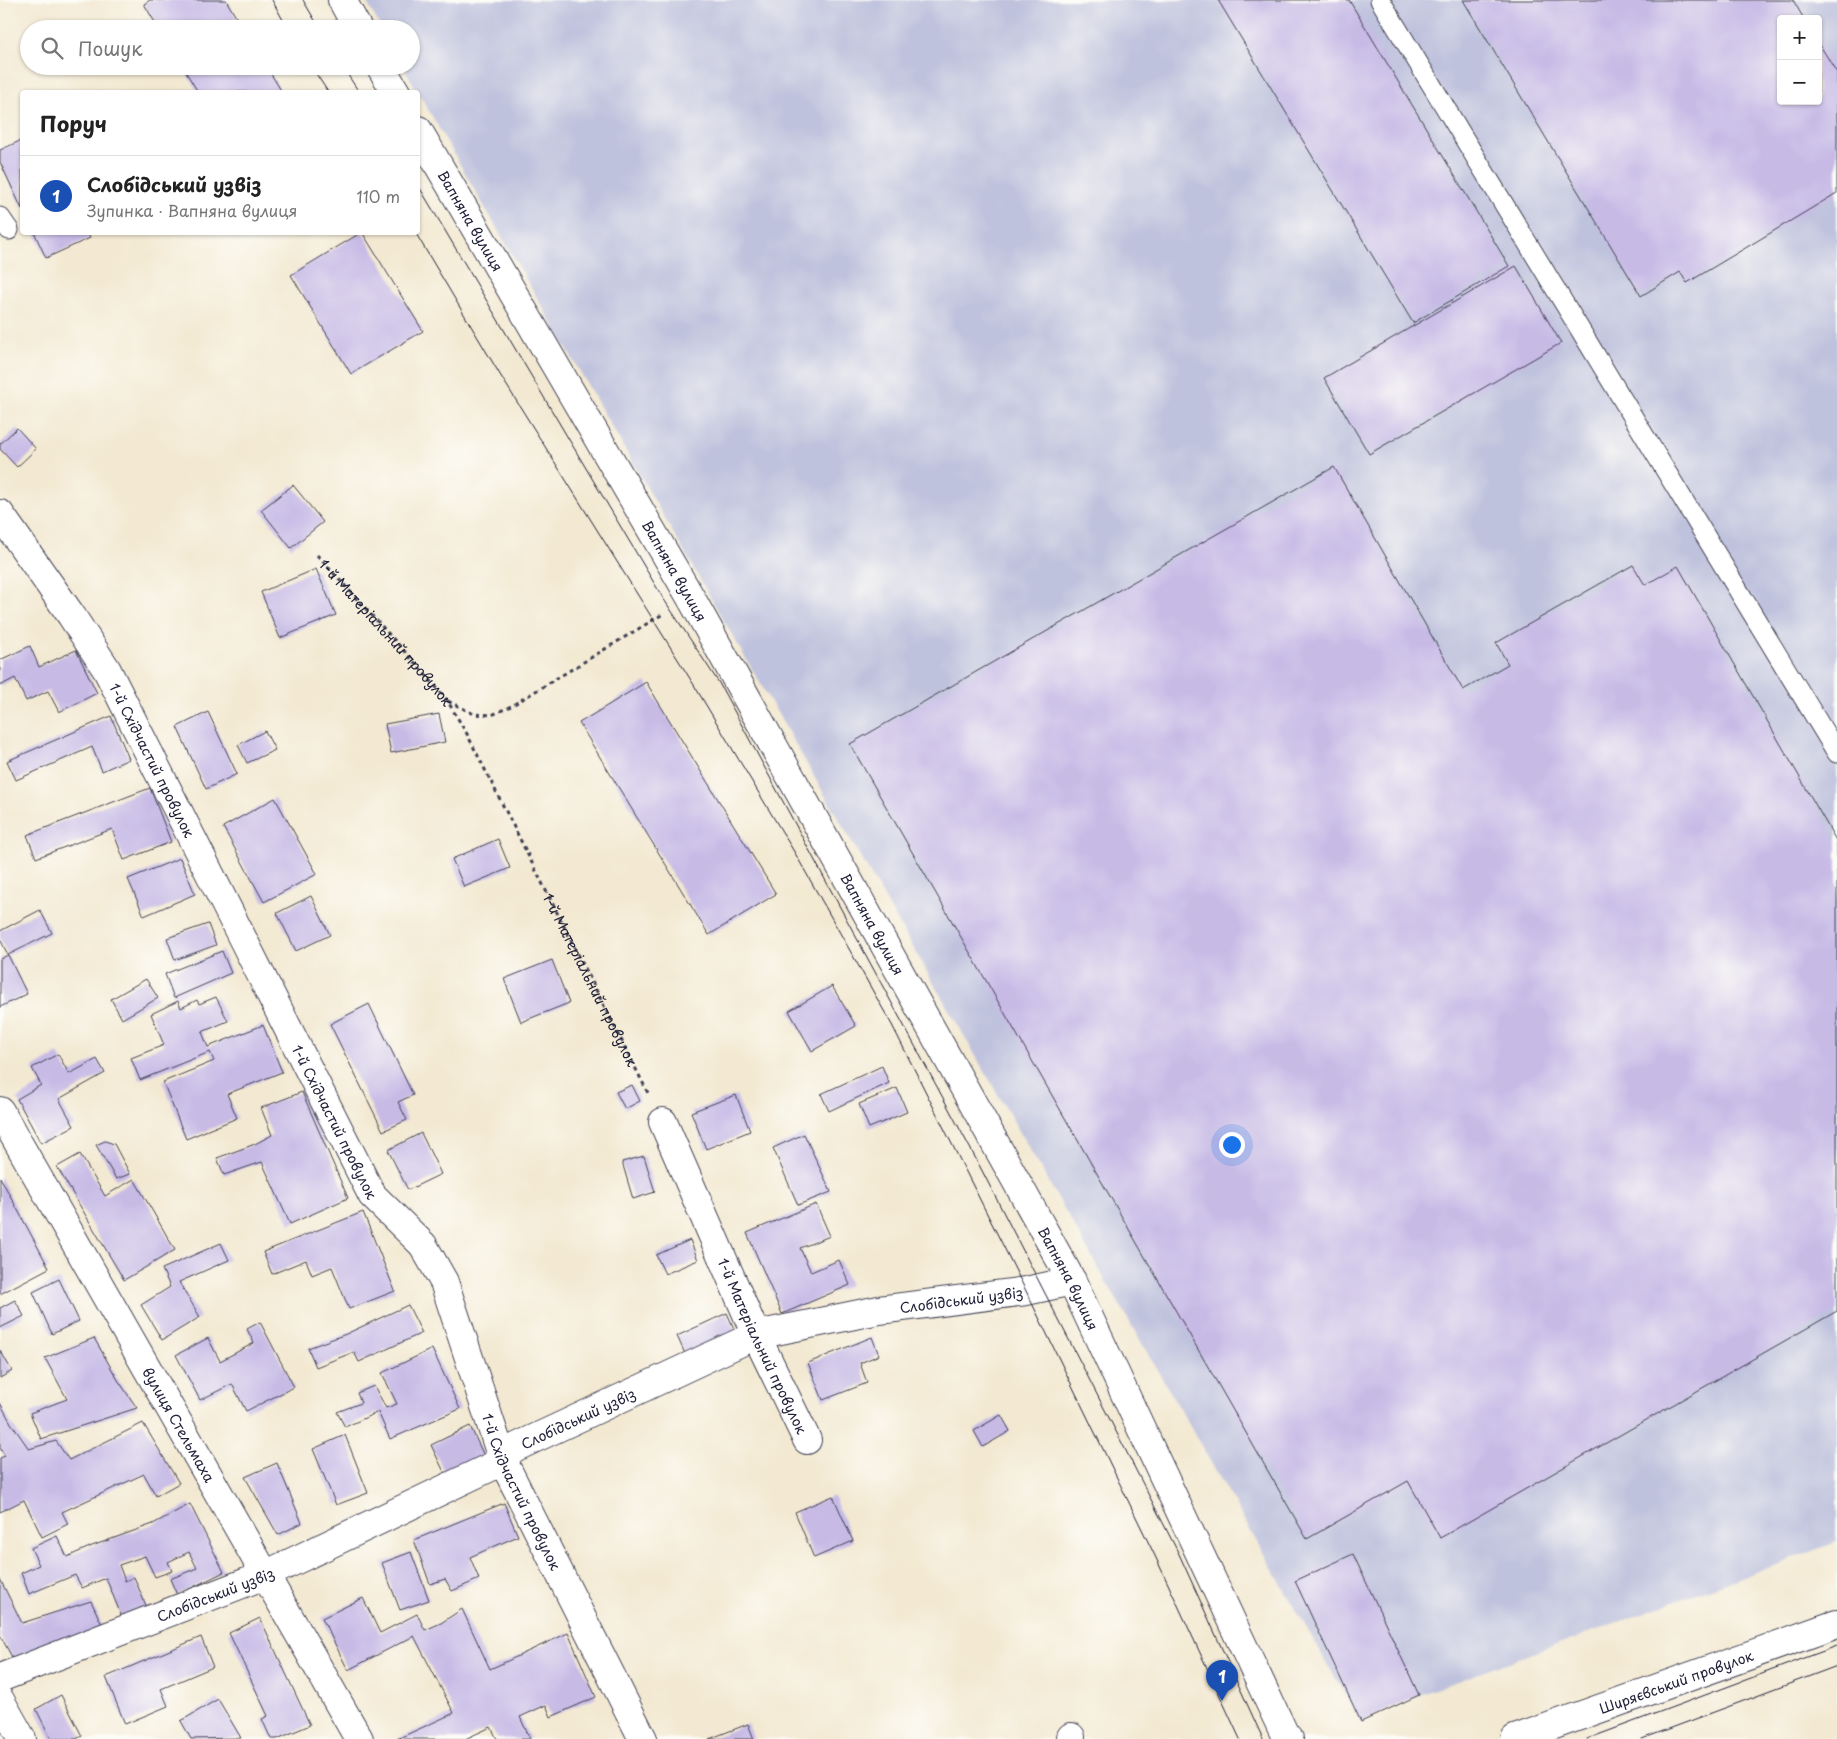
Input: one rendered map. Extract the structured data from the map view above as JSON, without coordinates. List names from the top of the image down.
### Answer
{
  "streets": {
    "street": [
      "Вапняна вулиця",
      "1-й Матеріальний провулок",
      "1-й Східчастий провулок",
      "Слобідський узвіз",
      "вулиця Стельмаха",
      "Ширяєвський провулок"
    ]
  },
  "crossings": [
    ["Вапняна вулиця", "Слобідський узвіз"],
    ["1-й Матеріальний провулок", "Слобідський узвіз"],
    ["1-й Східчастий провулок", "Слобідський узвіз"],
    ["Слобідський узвіз", "вулиця Стельмаха"]
  ],
  "page": {
    "map_buttons": ["+", "−"],
    "search": "Пошук",
    "heading": "Поруч",
    "list": [
      {
        "mark": "1",
        "name": "Слобідський узвіз",
        "note": "Зупинка · Вапняна вулиця",
        "value": "110 m"
      }
    ],
    "pins": "1"
  }
}
